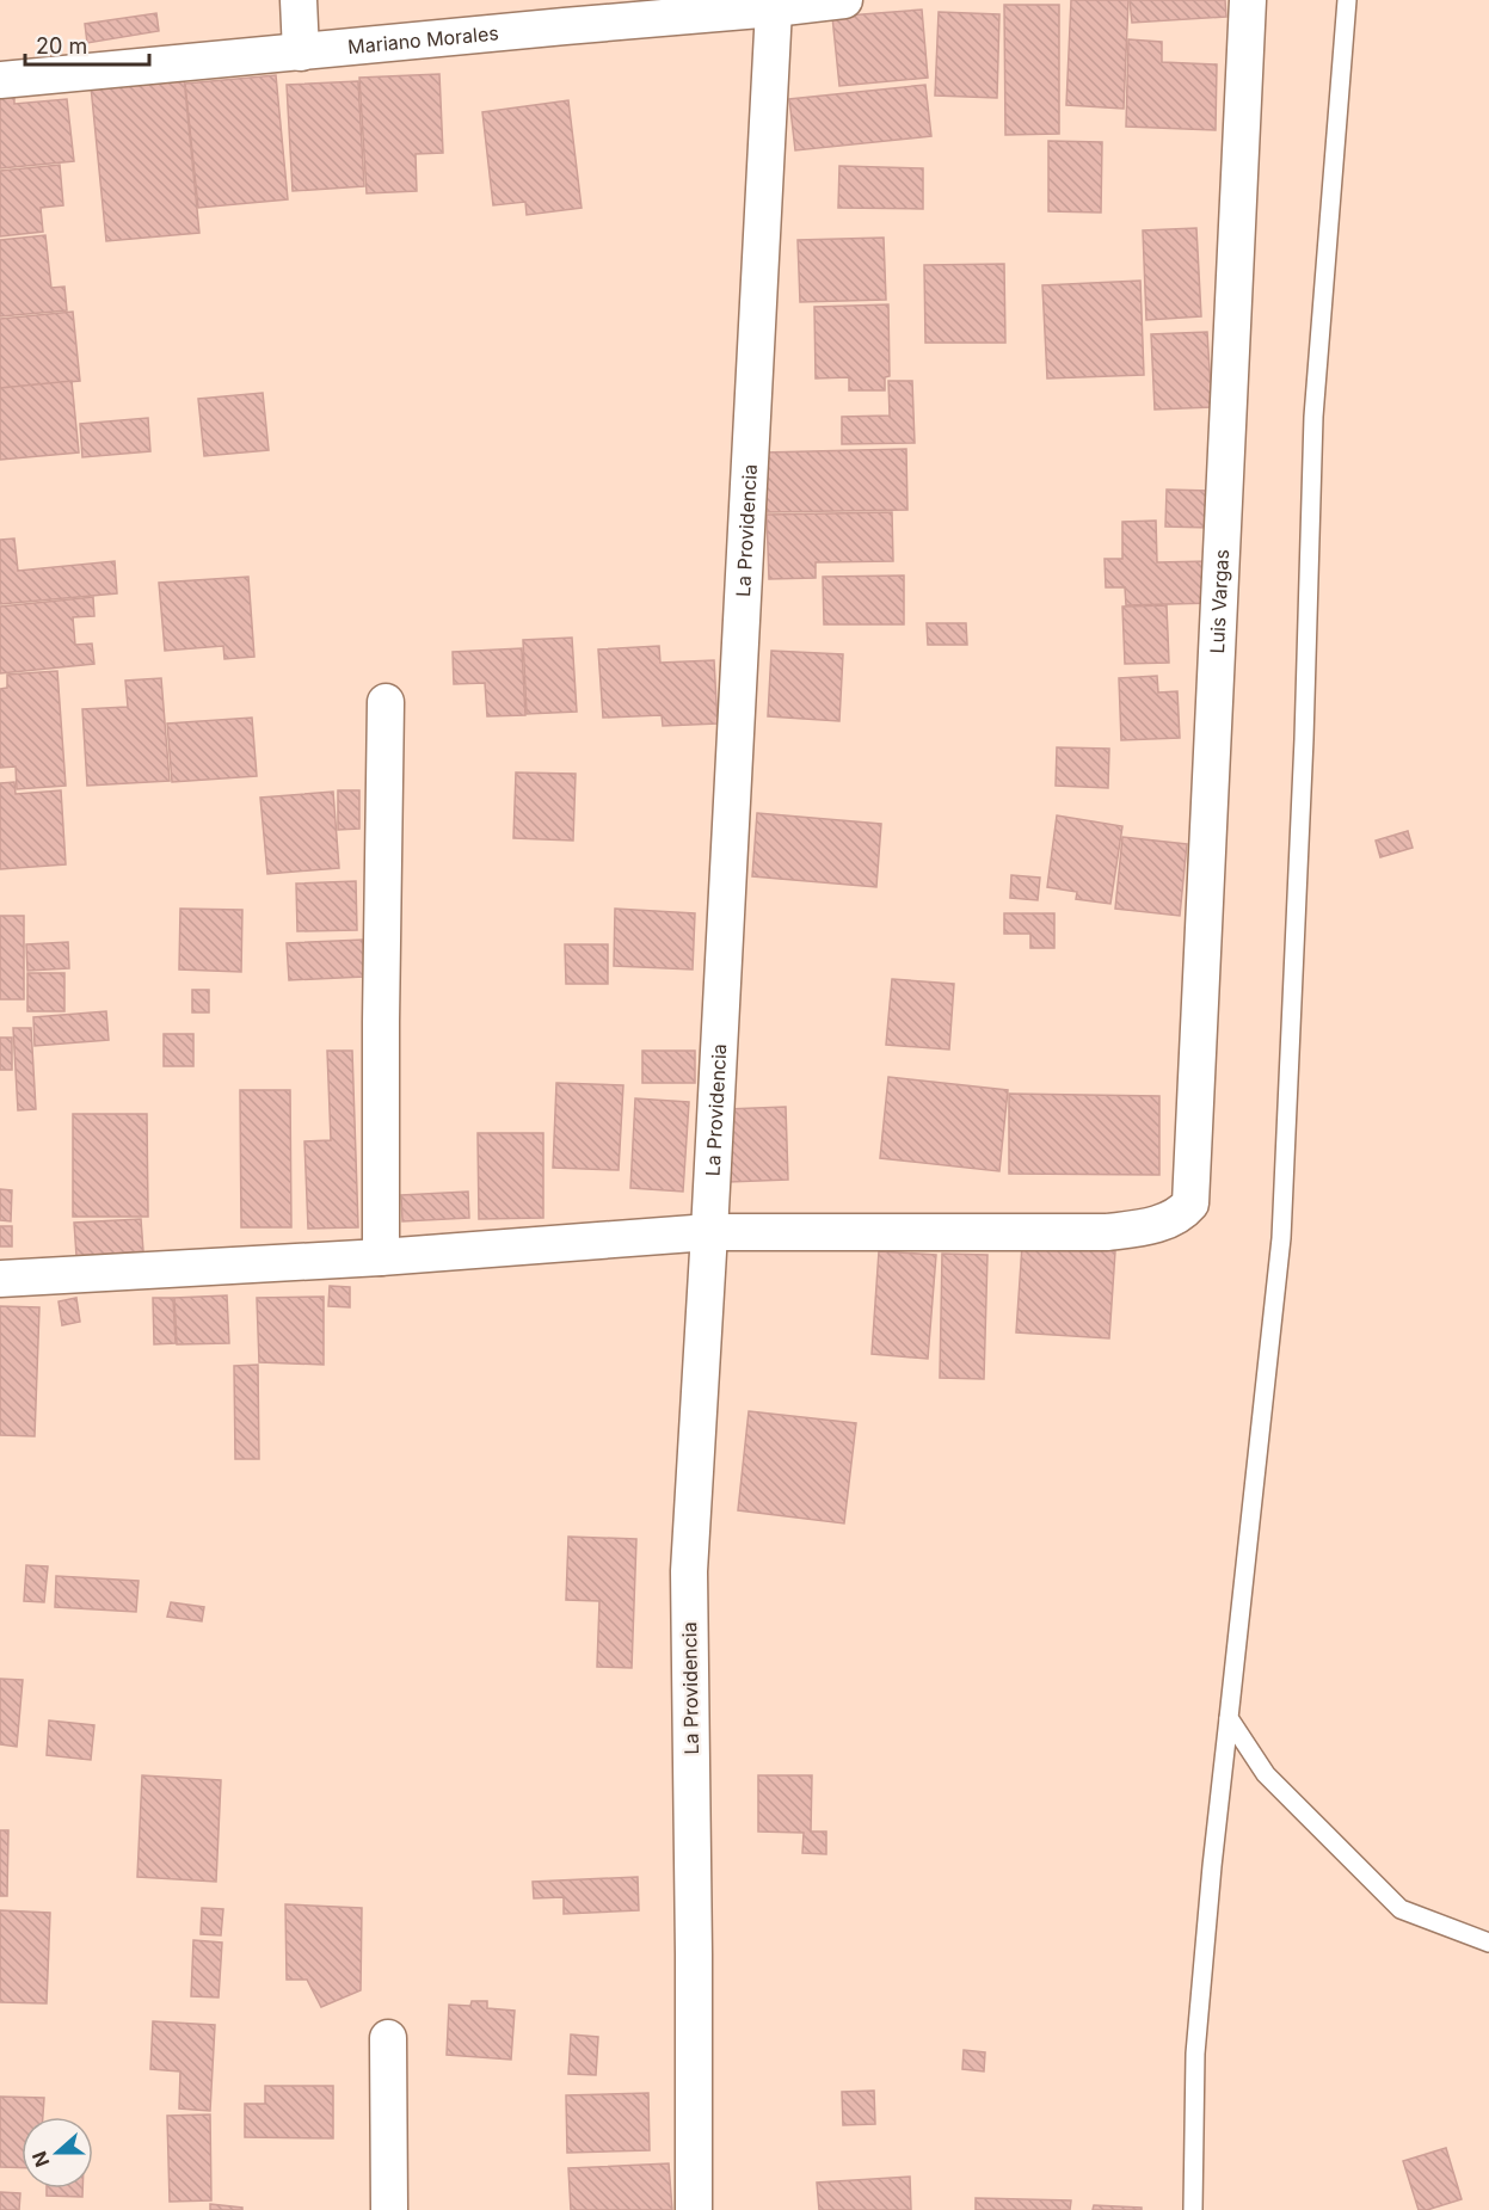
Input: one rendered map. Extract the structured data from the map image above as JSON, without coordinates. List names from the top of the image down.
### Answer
{
  "streets": {
    "street": ["Mariano Morales", "La Providencia", "Luis Vargas"]
  },
  "crossings": [
    ["Mariano Morales", "La Providencia"],
    ["La Providencia", "Luis Vargas"]
  ],
  "scale_bar": "20 m",
  "north": "left"
}
